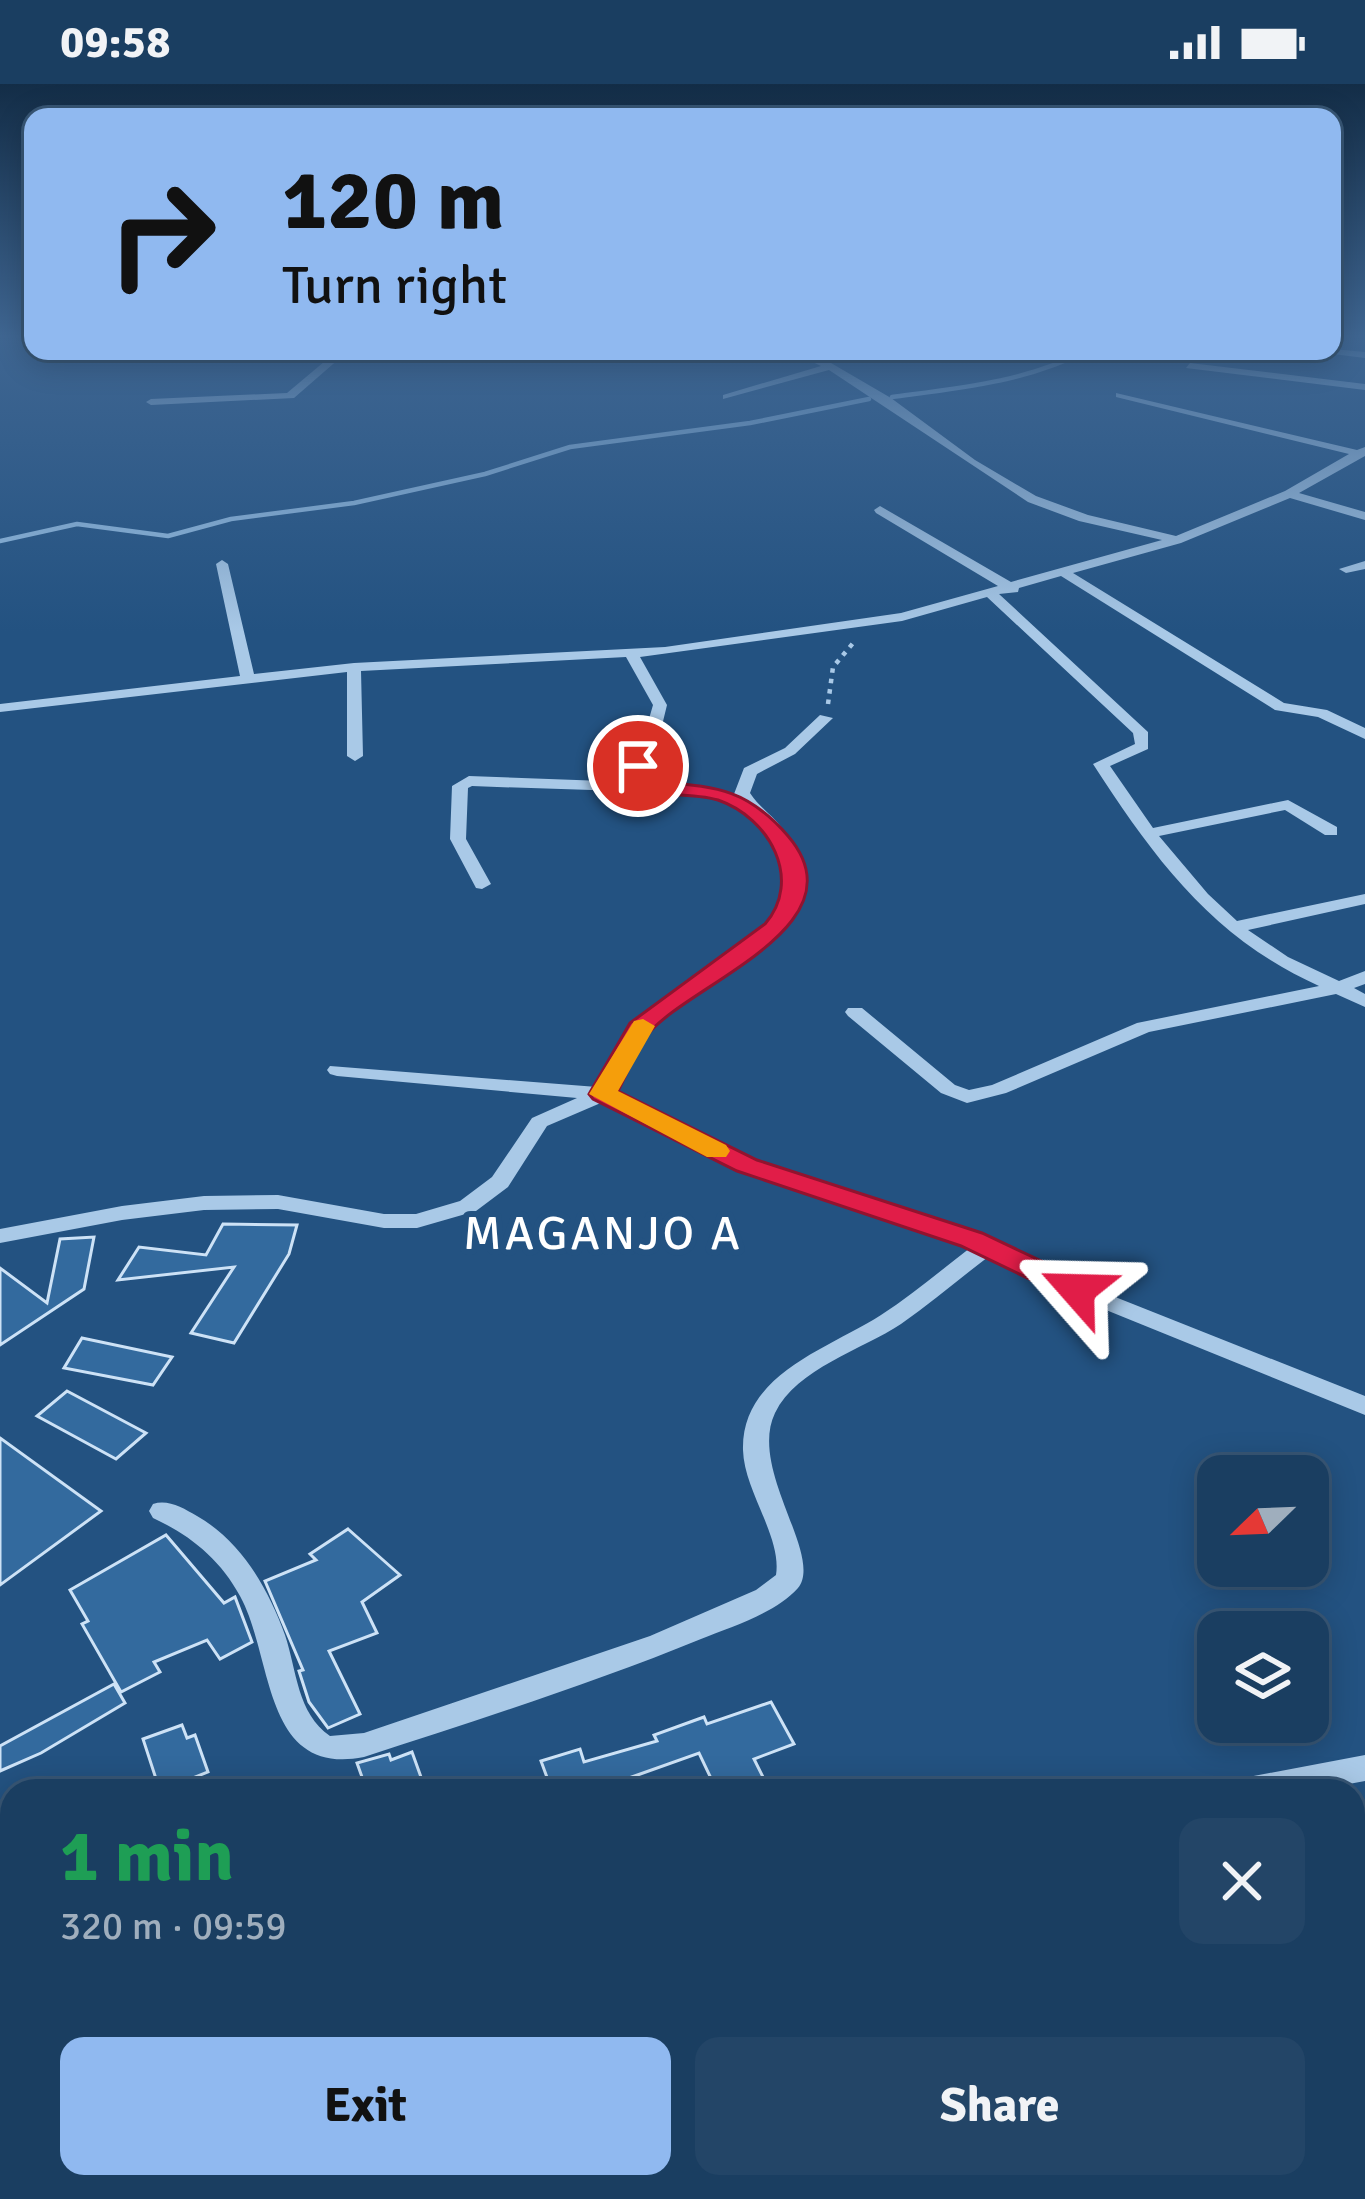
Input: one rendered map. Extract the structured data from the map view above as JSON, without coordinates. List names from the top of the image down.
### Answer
{
  "districts": ["MAGANJO A"],
  "north": "bottom left",
  "page": {
    "status": "09:58",
    "turn": ["120 m", "Turn right"],
    "heading": ["1 min", "320 m · 09:59"],
    "buttons": ["Exit", "Share"]
  }
}
